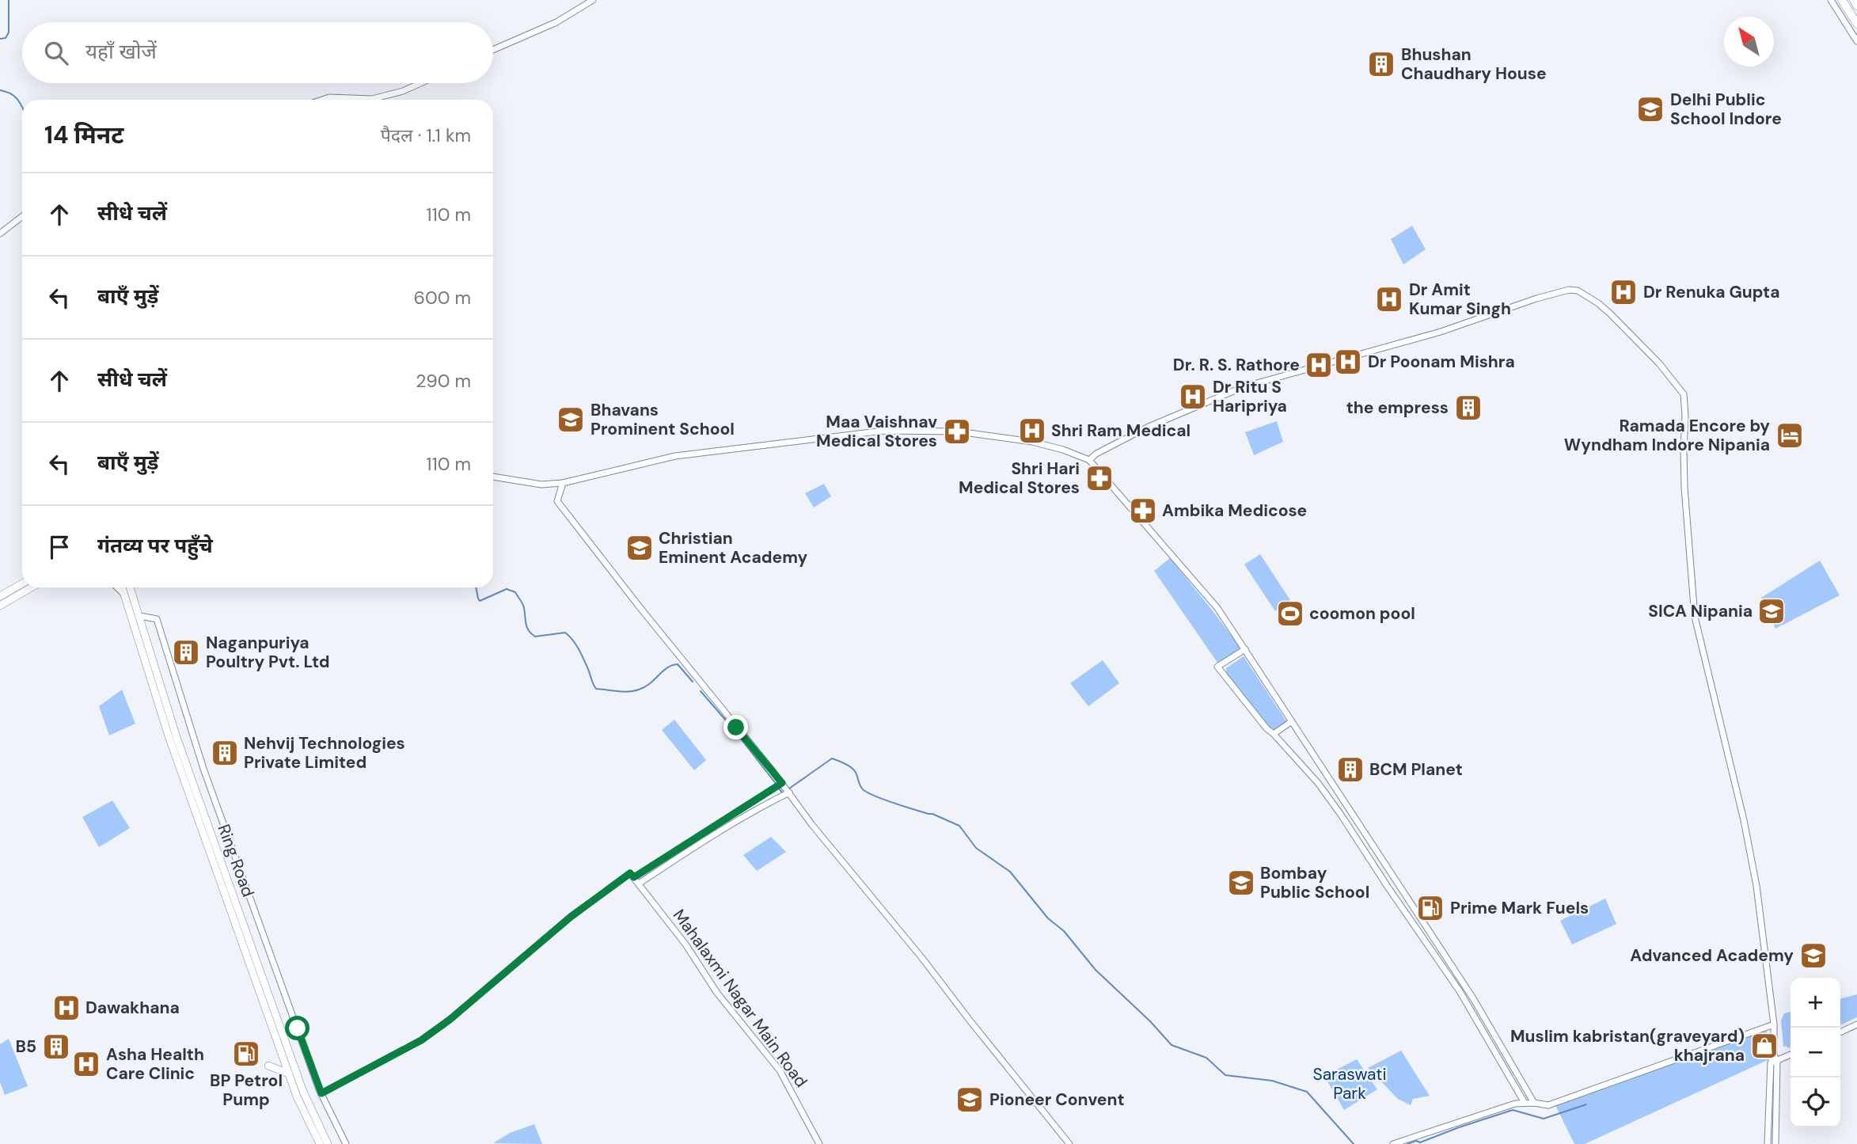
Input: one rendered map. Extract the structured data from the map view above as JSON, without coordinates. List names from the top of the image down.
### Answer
{
  "streets": {
    "main road": ["Ring Road"],
    "street": ["Mahalaxmi Nagar Main Road"]
  },
  "parks": ["Saraswati Park"],
  "places": {
    "building": [
      "Bhushan Chaudhary House",
      "the empress",
      "Naganpuriya Poultry Pvt. Ltd",
      "Nehvij Technologies Private Limited",
      "BCM Planet",
      "B5"
    ],
    "school or university": [
      "Delhi Public School Indore",
      "Bhavans Prominent School",
      "Christian Eminent Academy",
      "SICA Nipania",
      "Bombay Public School",
      "Advanced Academy",
      "Pioneer Convent"
    ],
    "hospital": [
      "Dr Renuka Gupta",
      "Dr Amit Kumar Singh",
      "Dr Poonam Mishra",
      "Dr. R. S. Rathore",
      "Dr Ritu S Haripriya",
      "Shri Ram Medical",
      "Dawakhana",
      "Asha Health Care Clinic"
    ],
    "pharmacy": ["Maa Vaishnav Medical Stores", "Shri Hari Medical Stores", "Ambika Medicose"],
    "hotel": ["Ramada Encore by Wyndham Indore Nipania"],
    "sports": ["coomon pool"],
    "fuel station": ["Prime Mark Fuels", "BP Petrol Pump"],
    "shop": ["Muslim kabristan(graveyard) khajrana"]
  },
  "north": "top left",
  "page": {
    "search": "यहाँ खोजें",
    "heading": ["14 मिनट", "पैदल · 1.1 km"],
    "list": [
      ["सीधे चलें", "110 m"],
      ["बाएँ मुड़ें", "600 m"],
      ["सीधे चलें", "290 m"],
      ["बाएँ मुड़ें", "110 m"],
      "गंतव्य पर पहुँचे"
    ],
    "map_buttons": ["+", "−"]
  }
}
